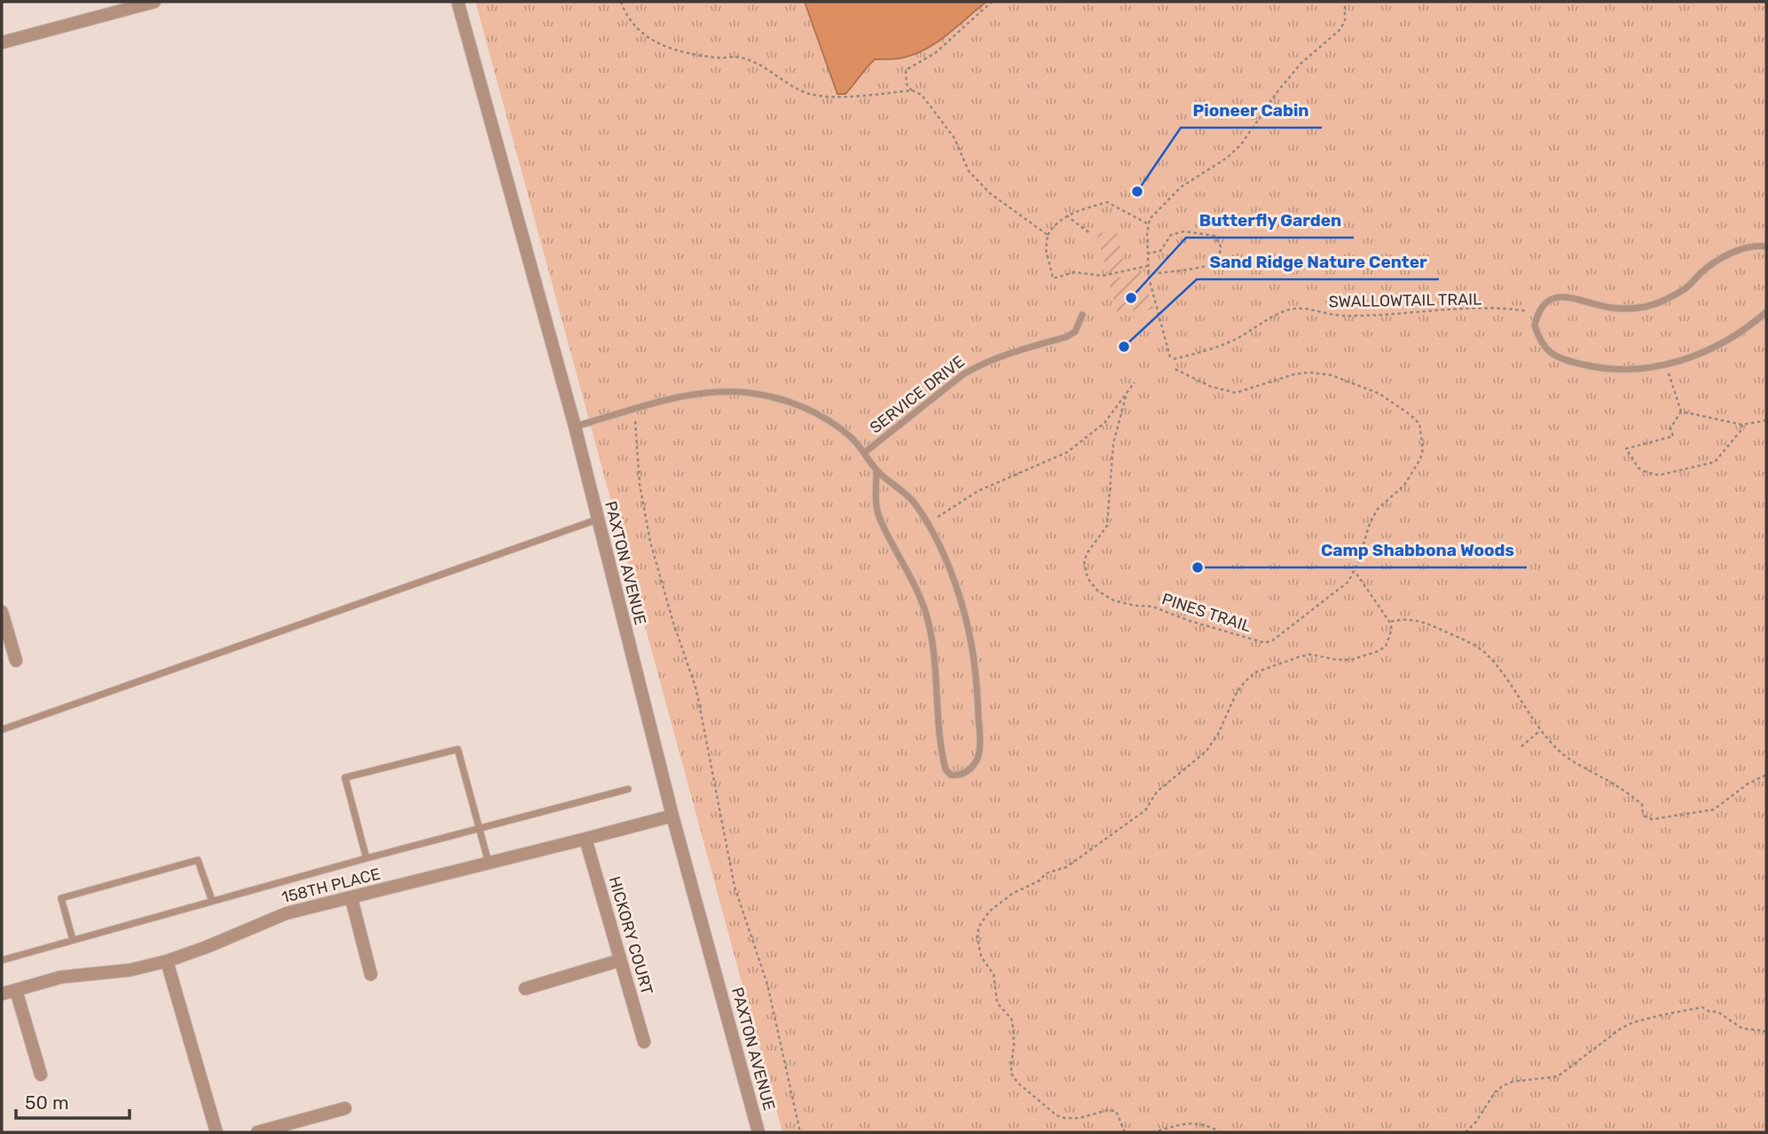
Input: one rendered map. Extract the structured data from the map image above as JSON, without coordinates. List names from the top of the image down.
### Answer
{
  "streets": {
    "street": ["PAXTON AVENUE", "158TH PLACE", "HICKORY COURT"],
    "lane": ["SERVICE DRIVE"],
    "path": ["SWALLOWTAIL TRAIL", "PINES TRAIL"]
  },
  "crossings": [
    ["PAXTON AVENUE", "158TH PLACE"],
    ["158TH PLACE", "HICKORY COURT"]
  ],
  "places": [
    "Pioneer Cabin",
    "Butterfly Garden",
    "Sand Ridge Nature Center",
    "Camp Shabbona Woods"
  ],
  "scale_bar": "50 m"
}
